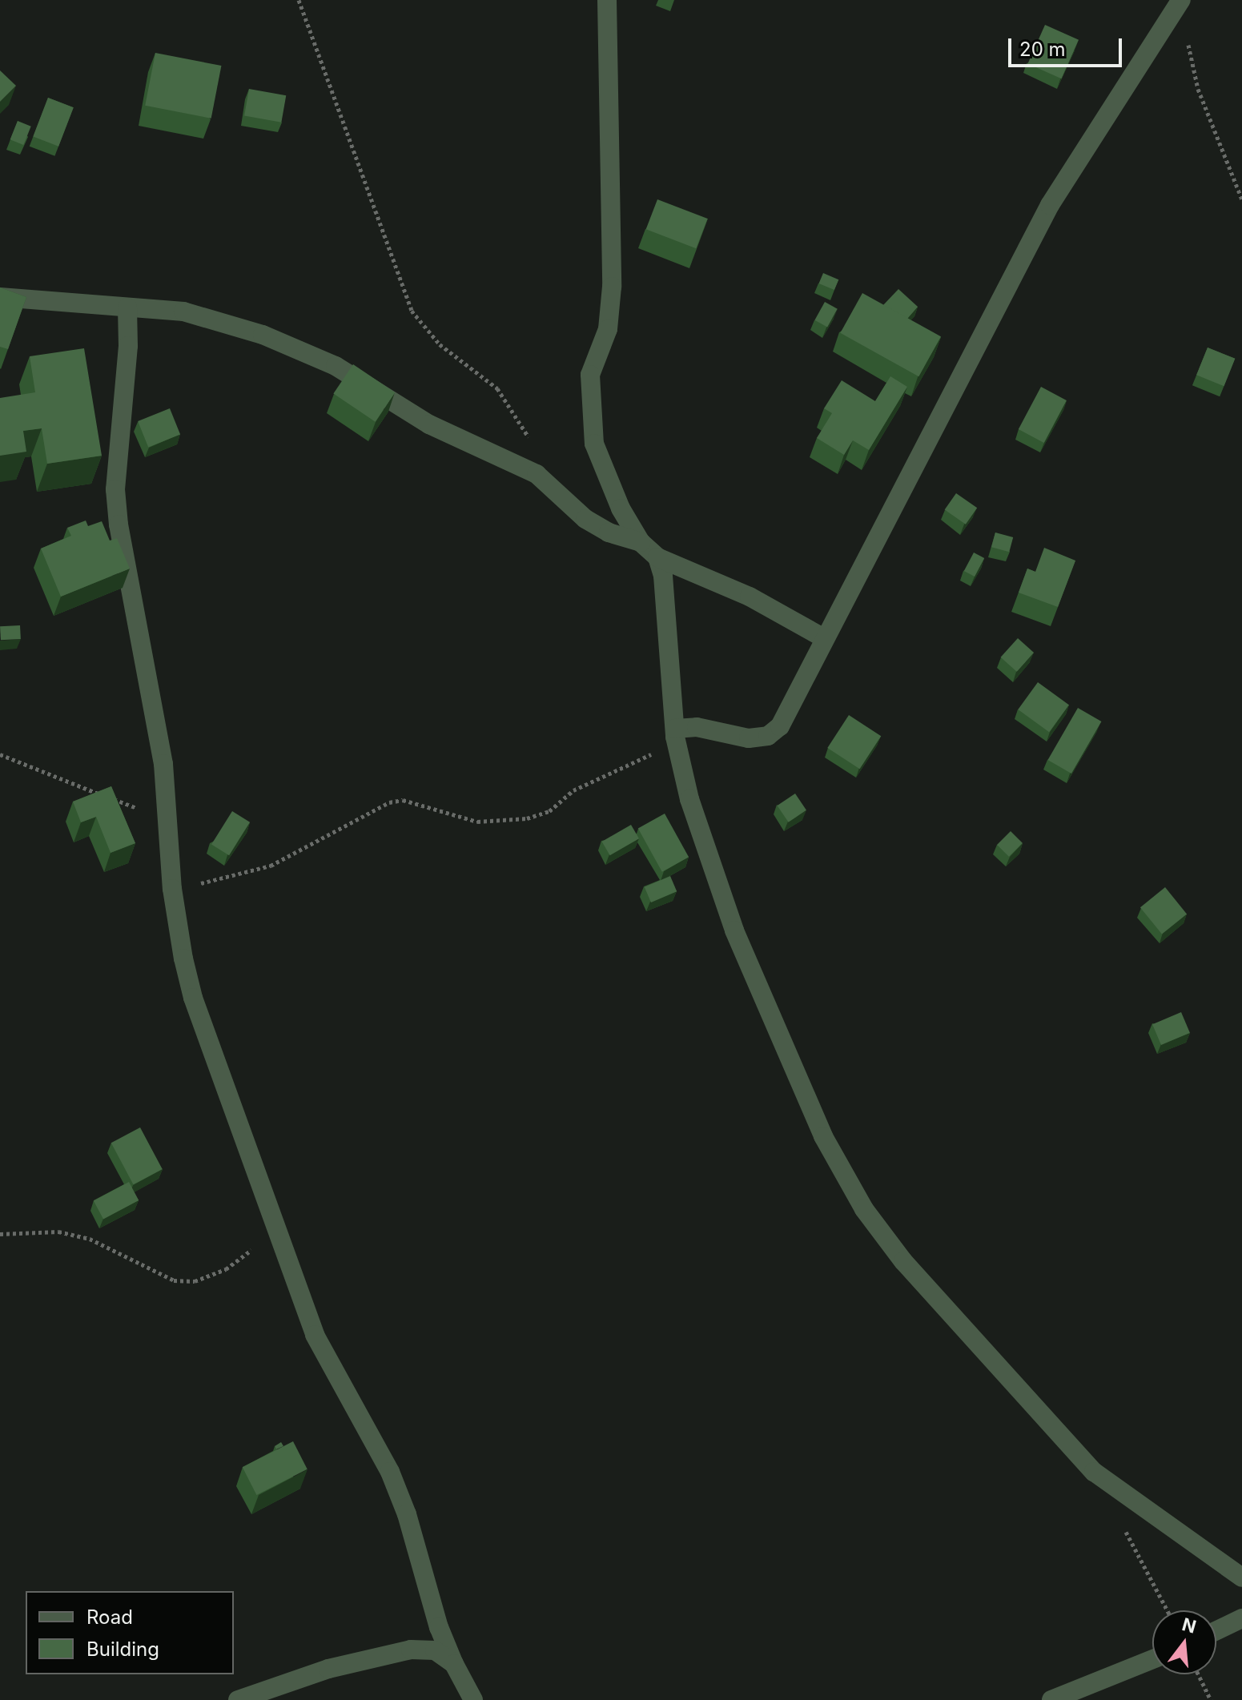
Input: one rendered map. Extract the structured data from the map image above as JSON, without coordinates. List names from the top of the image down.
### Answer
{
  "legend": ["Road", "Building"],
  "scale_bar": "20 m",
  "north": "top"
}
